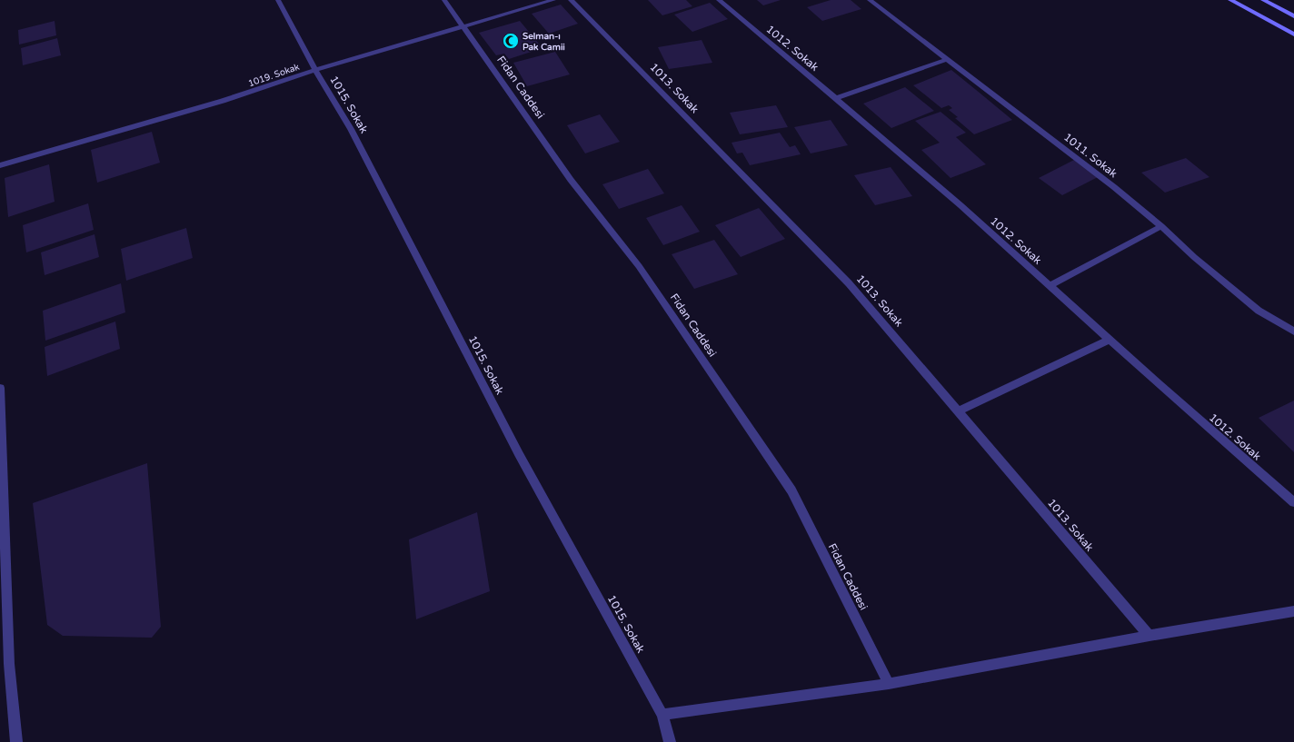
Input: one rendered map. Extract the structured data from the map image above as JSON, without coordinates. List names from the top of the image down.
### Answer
{
  "streets": {
    "street": [
      "1012. Sokak",
      "1019. Sokak",
      "Fidan Caddesi",
      "1013. Sokak",
      "1015. Sokak",
      "1011. Sokak"
    ]
  },
  "crossings": [
    ["1019. Sokak", "Fidan Caddesi"],
    ["1019. Sokak", "1015. Sokak"]
  ],
  "places": {
    "mosque": ["Selman-ı Pak Camii"]
  }
}
